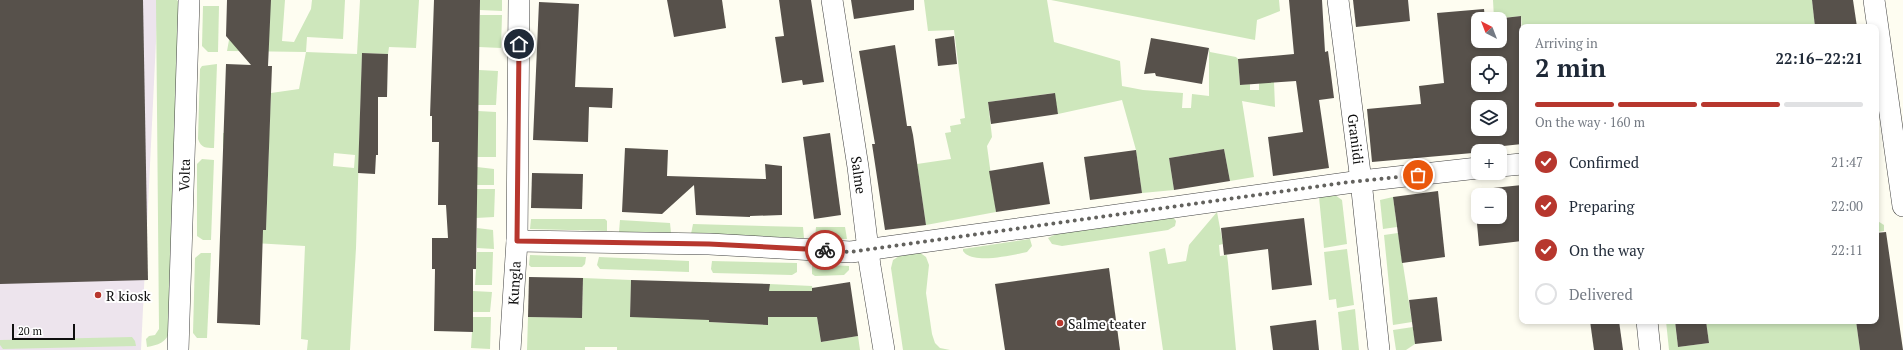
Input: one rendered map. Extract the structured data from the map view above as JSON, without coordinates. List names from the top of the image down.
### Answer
{
  "streets": {
    "street": [
      "Graniidi",
      "Volta",
      "Salme",
      "Kungla"
    ]
  },
  "places": ["R kiosk", "Salme teater"],
  "scale_bar": "20 m",
  "north": "top left",
  "page": {
    "map_buttons": ["+", "−"],
    "heading": ["2 min", "Arriving in", "22:16–22:21"],
    "bar": "On the way · 160 m",
    "list": [
      ["Confirmed", "21:47"],
      ["Preparing", "22:00"],
      ["On the way", "22:11"],
      "Delivered"
    ],
    "scale": "20 m"
  }
}
